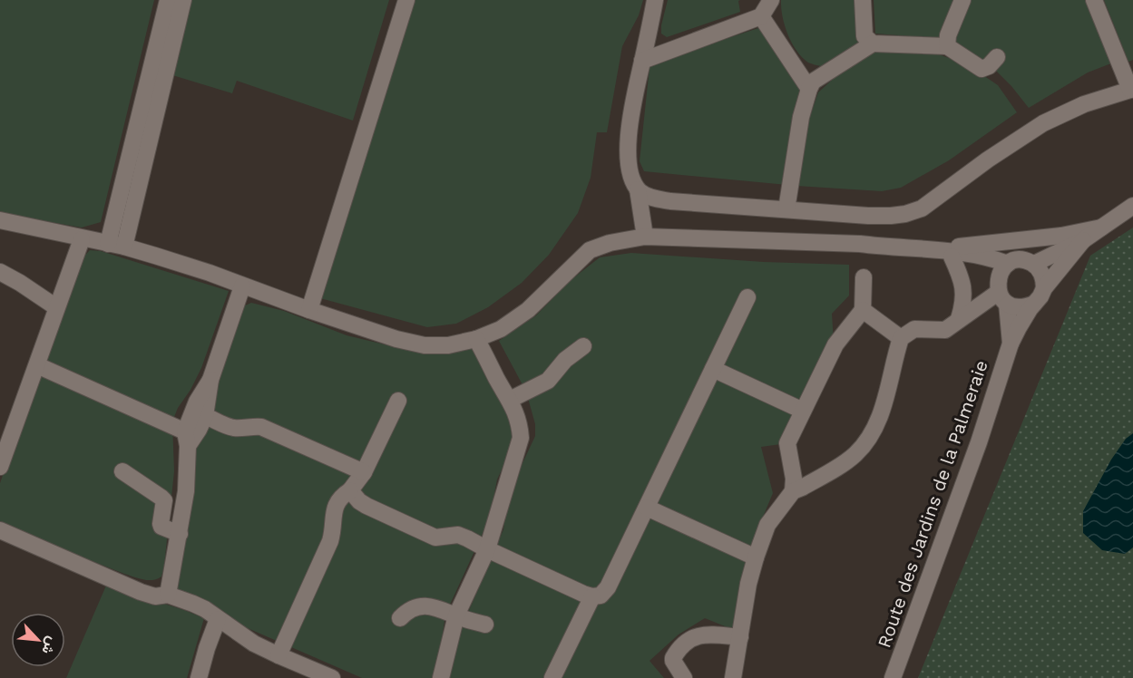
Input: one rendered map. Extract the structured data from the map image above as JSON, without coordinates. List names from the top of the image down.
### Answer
{
  "streets": {
    "street": ["Route des Jardins de la Palmeraie"]
  },
  "north": "bottom right"
}
